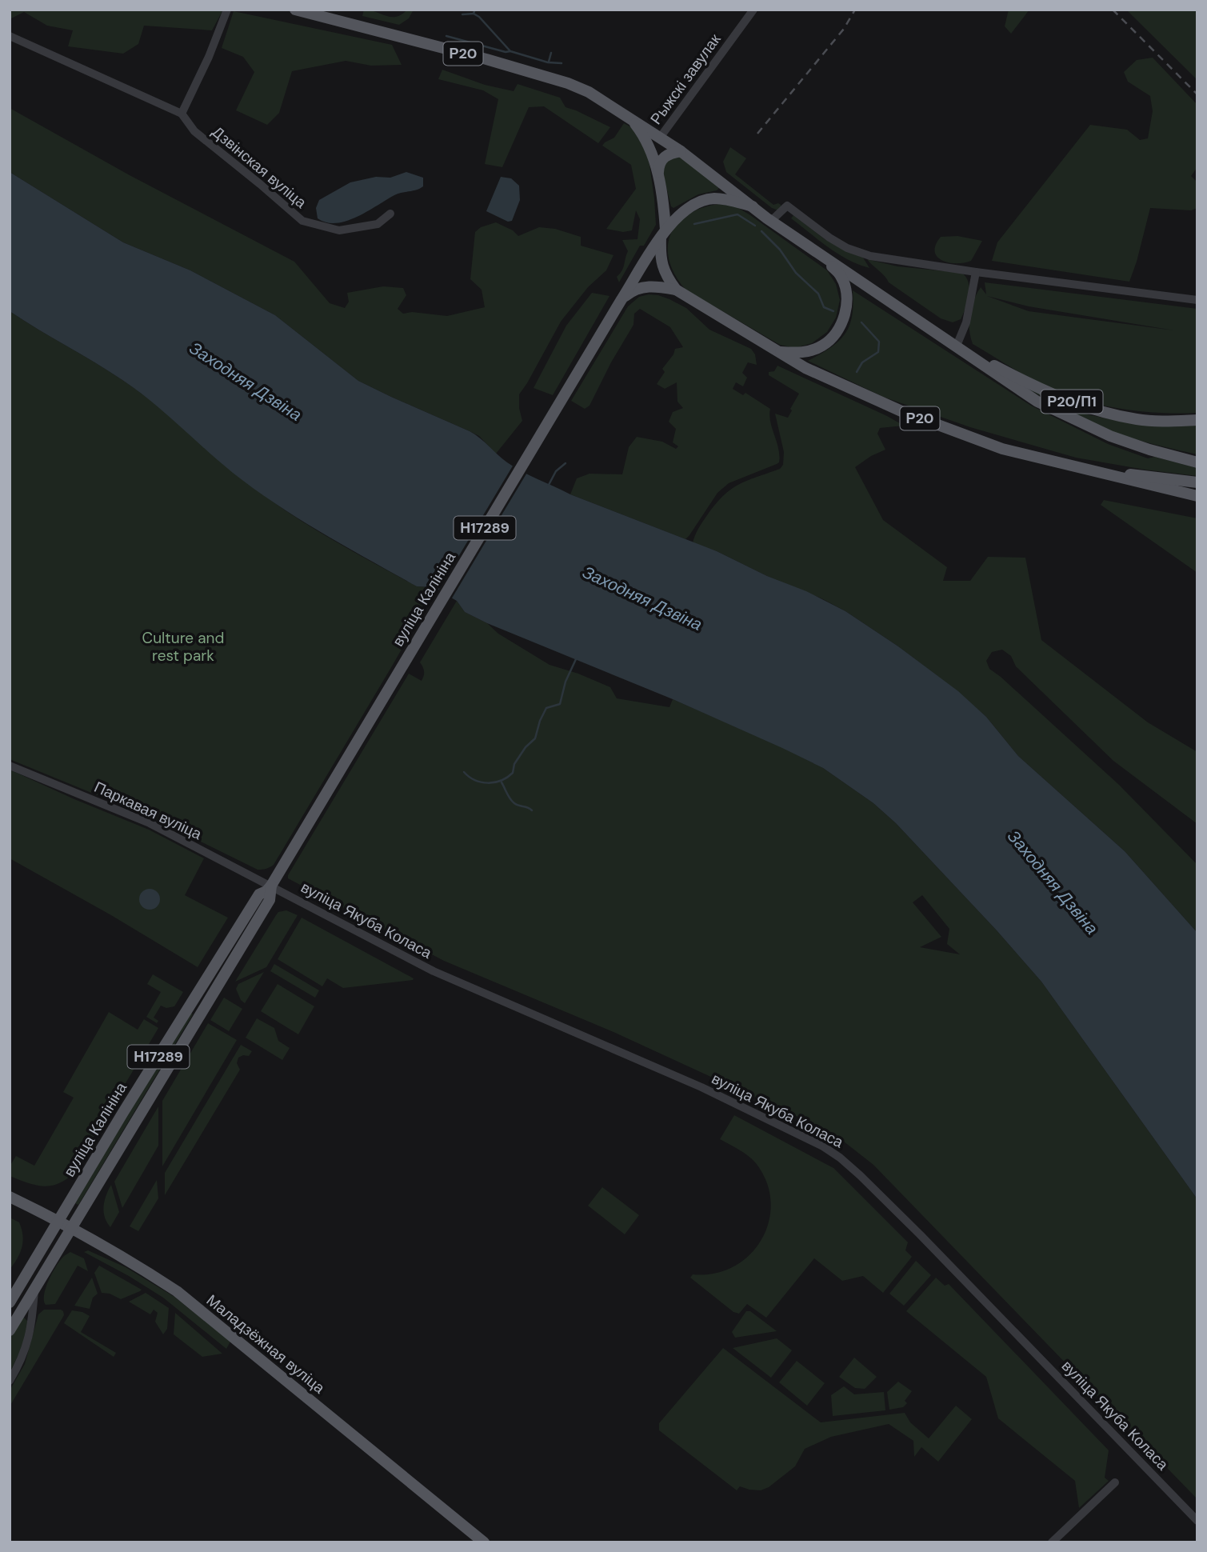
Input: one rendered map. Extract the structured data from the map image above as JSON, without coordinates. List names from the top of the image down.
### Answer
{
  "streets": {
    "main road": [
      "Р20",
      "Р20/П1",
      "Н17289",
      "вуліца Калініна",
      "Маладзёжная вуліца"
    ],
    "street": [
      "Рыжскі завулак",
      "Дзвінская вуліца",
      "Паркавая вуліца",
      "вуліца Якуба Коласа"
    ]
  },
  "crossings": [
    ["Р20", "Рыжскі завулак"],
    ["Р20", "Р20/П1"],
    ["Р20", "вуліца Калініна"],
    ["вуліца Калініна", "Паркавая вуліца"],
    ["вуліца Калініна", "вуліца Якуба Коласа"],
    ["вуліца Калініна", "Маладзёжная вуліца"],
    ["Паркавая вуліца", "вуліца Якуба Коласа"]
  ],
  "water": ["Заходняя Дзвіна"],
  "parks": ["Culture and rest park"]
}
